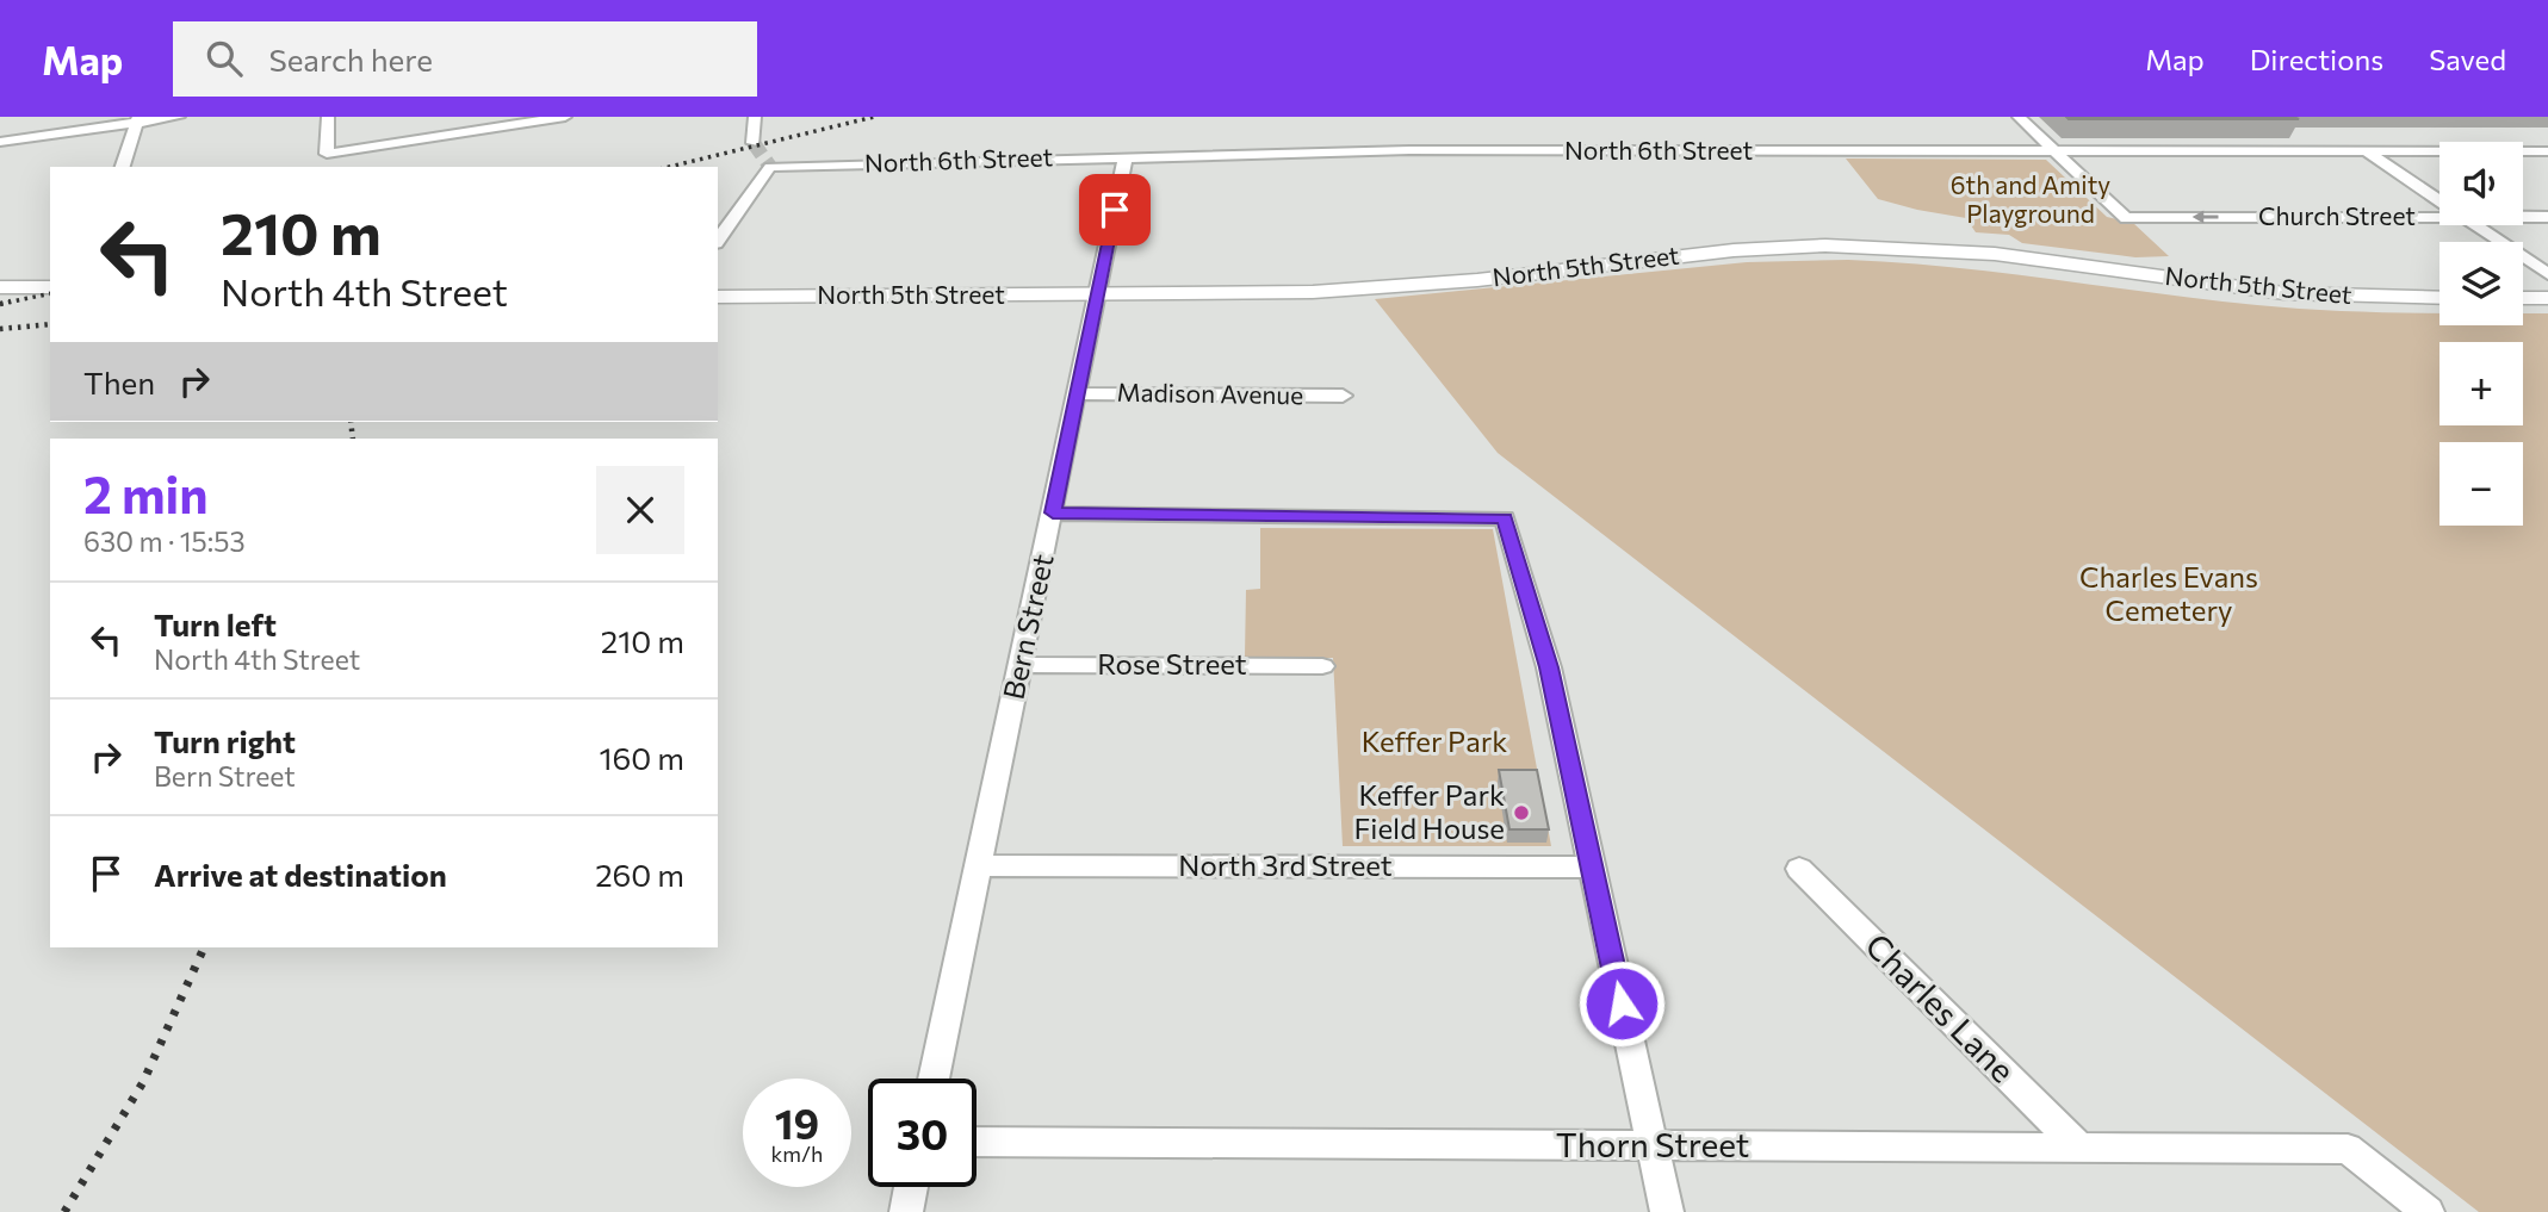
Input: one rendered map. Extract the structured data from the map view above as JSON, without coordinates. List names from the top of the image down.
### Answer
{
  "streets": {
    "main road": ["North 5th Street"],
    "street": [
      "North 6th Street",
      "Church Street",
      "Madison Avenue",
      "Bern Street",
      "Rose Street",
      "North 3rd Street",
      "Charles Lane",
      "Thorn Street"
    ]
  },
  "crossings": [
    ["North 6th Street", "Church Street"],
    ["North 6th Street", "Bern Street"],
    ["North 5th Street", "Bern Street"],
    ["Madison Avenue", "Bern Street"],
    ["Bern Street", "Rose Street"],
    ["Bern Street", "North 3rd Street"],
    ["Charles Lane", "Thorn Street"]
  ],
  "one_way": ["Church Street"],
  "parks": ["6th and Amity Playground", "Charles Evans Cemetery", "Keffer Park"],
  "places": ["Keffer Park Field House"],
  "page": {
    "header": "Map",
    "search": "Search here",
    "nav": ["Map", "Directions", "Saved"],
    "map_buttons": ["+", "−"],
    "turn": ["210 m", "North 4th Street"],
    "then": "Then",
    "heading": ["2 min", "630 m · 15:53"],
    "list": [
      {
        "name": "Turn left",
        "note": "North 4th Street",
        "value": "210 m"
      },
      {
        "name": "Turn right",
        "note": "Bern Street",
        "value": "160 m"
      },
      {
        "name": "Arrive at destination",
        "value": "260 m"
      }
    ],
    "speed": "19 km/h",
    "limit": "30"
  }
}
